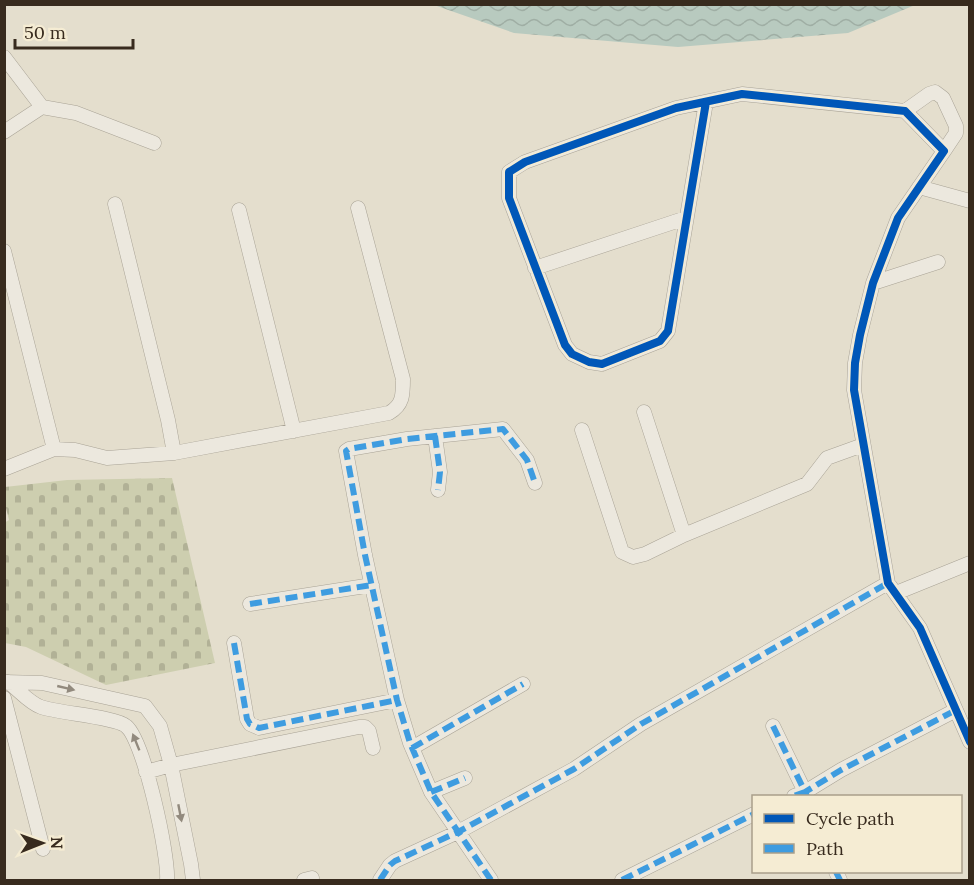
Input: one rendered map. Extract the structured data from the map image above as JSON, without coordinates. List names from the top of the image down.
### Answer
{
  "legend": ["Cycle path", "Path"],
  "scale_bar": "50 m",
  "north": "right"
}
